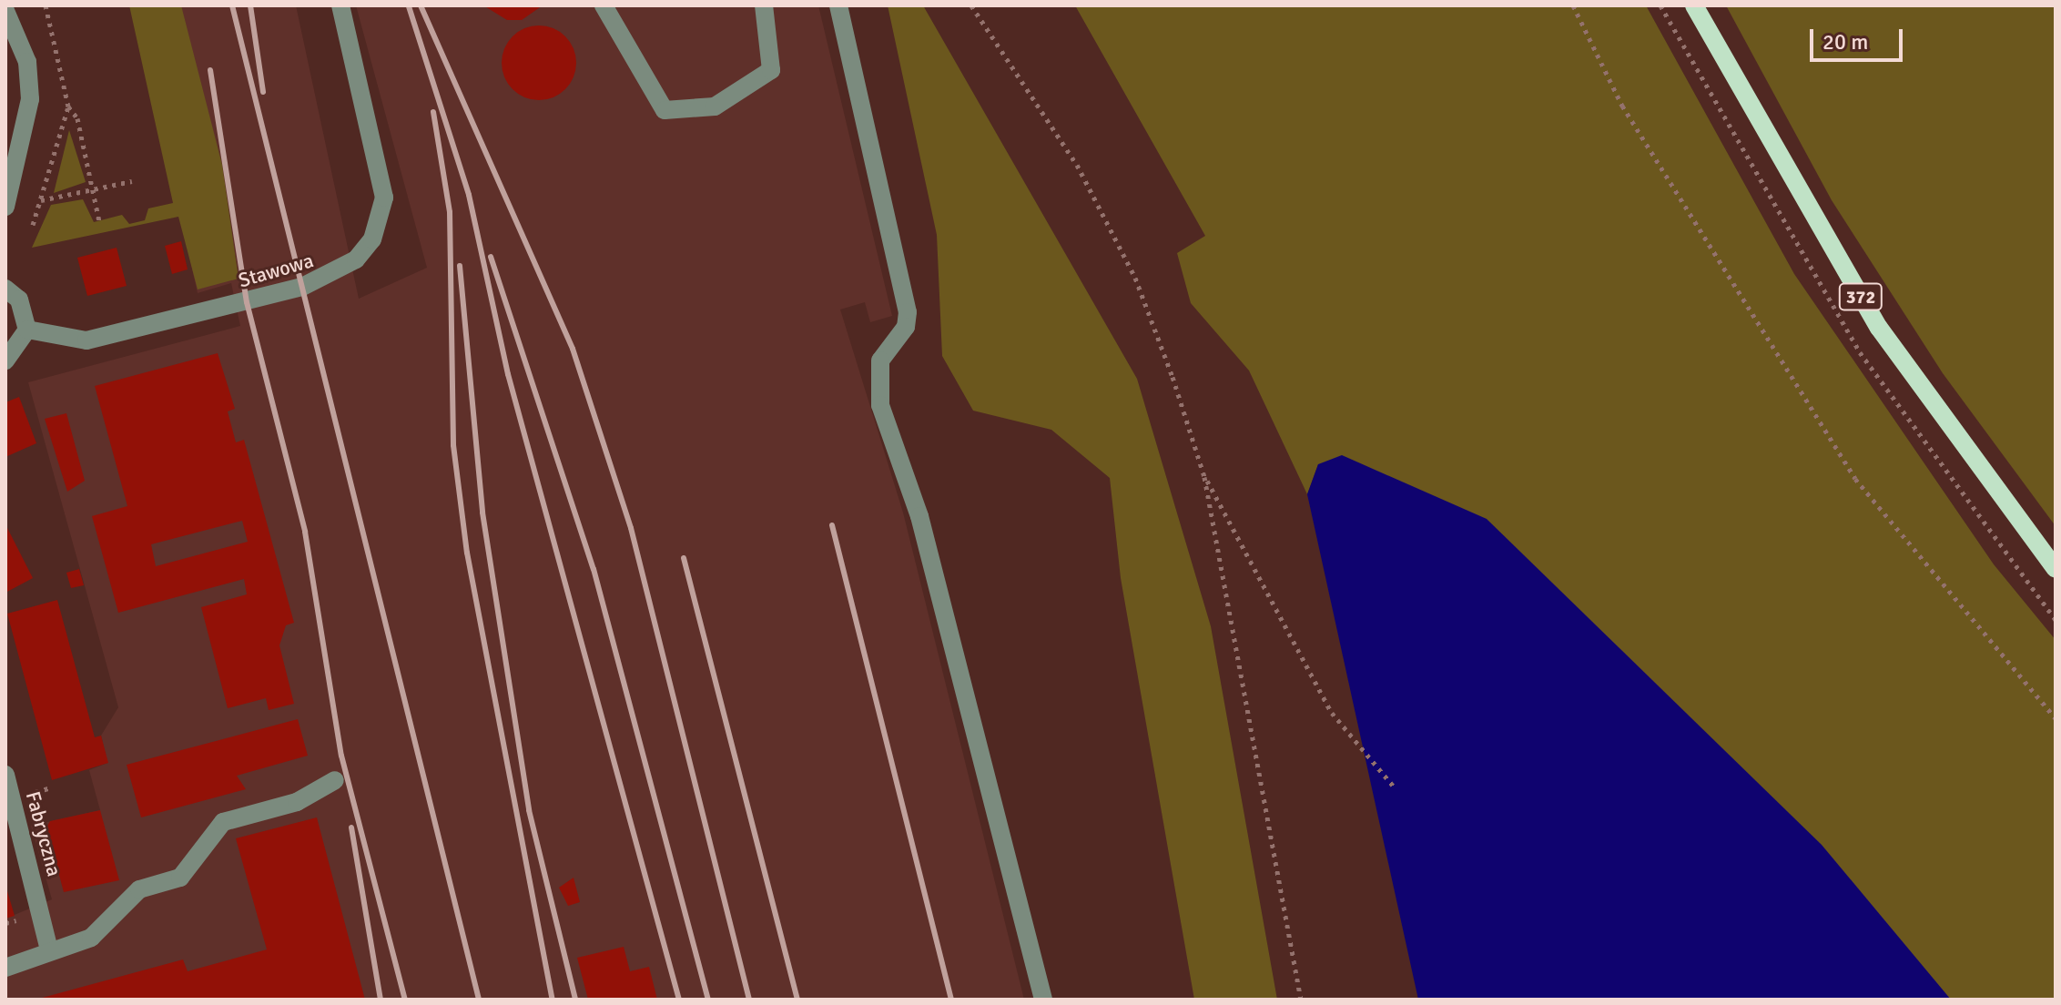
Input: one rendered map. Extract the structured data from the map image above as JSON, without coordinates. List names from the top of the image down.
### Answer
{
  "streets": {
    "main road": ["372"],
    "street": ["Stawowa", "Fabryczna"]
  },
  "scale_bar": "20 m"
}
